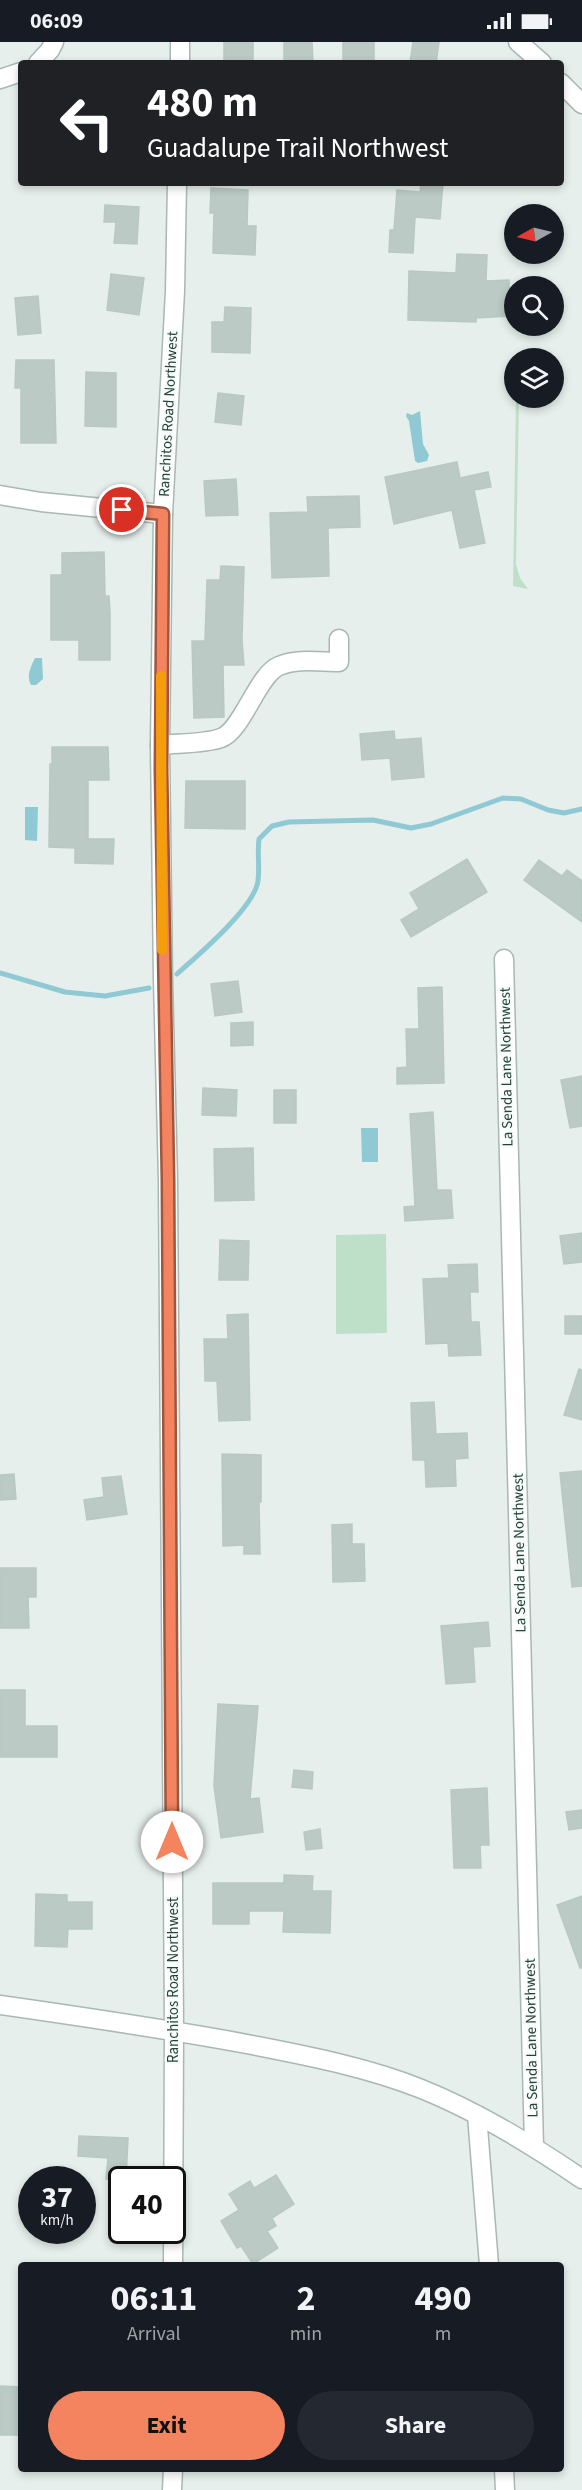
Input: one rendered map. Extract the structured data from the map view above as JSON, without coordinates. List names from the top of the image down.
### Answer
{
  "streets": {
    "street": ["Ranchitos Road Northwest", "La Senda Lane Northwest"]
  },
  "north": "left",
  "page": {
    "status": "06:09",
    "turn": ["480 m", "Guadalupe Trail Northwest"],
    "speed": "37 km/h",
    "limit": "40",
    "eta": [
      "06:11",
      "Arrival",
      "2",
      "min",
      "490",
      "m"
    ],
    "buttons": ["Exit", "Share"]
  }
}
